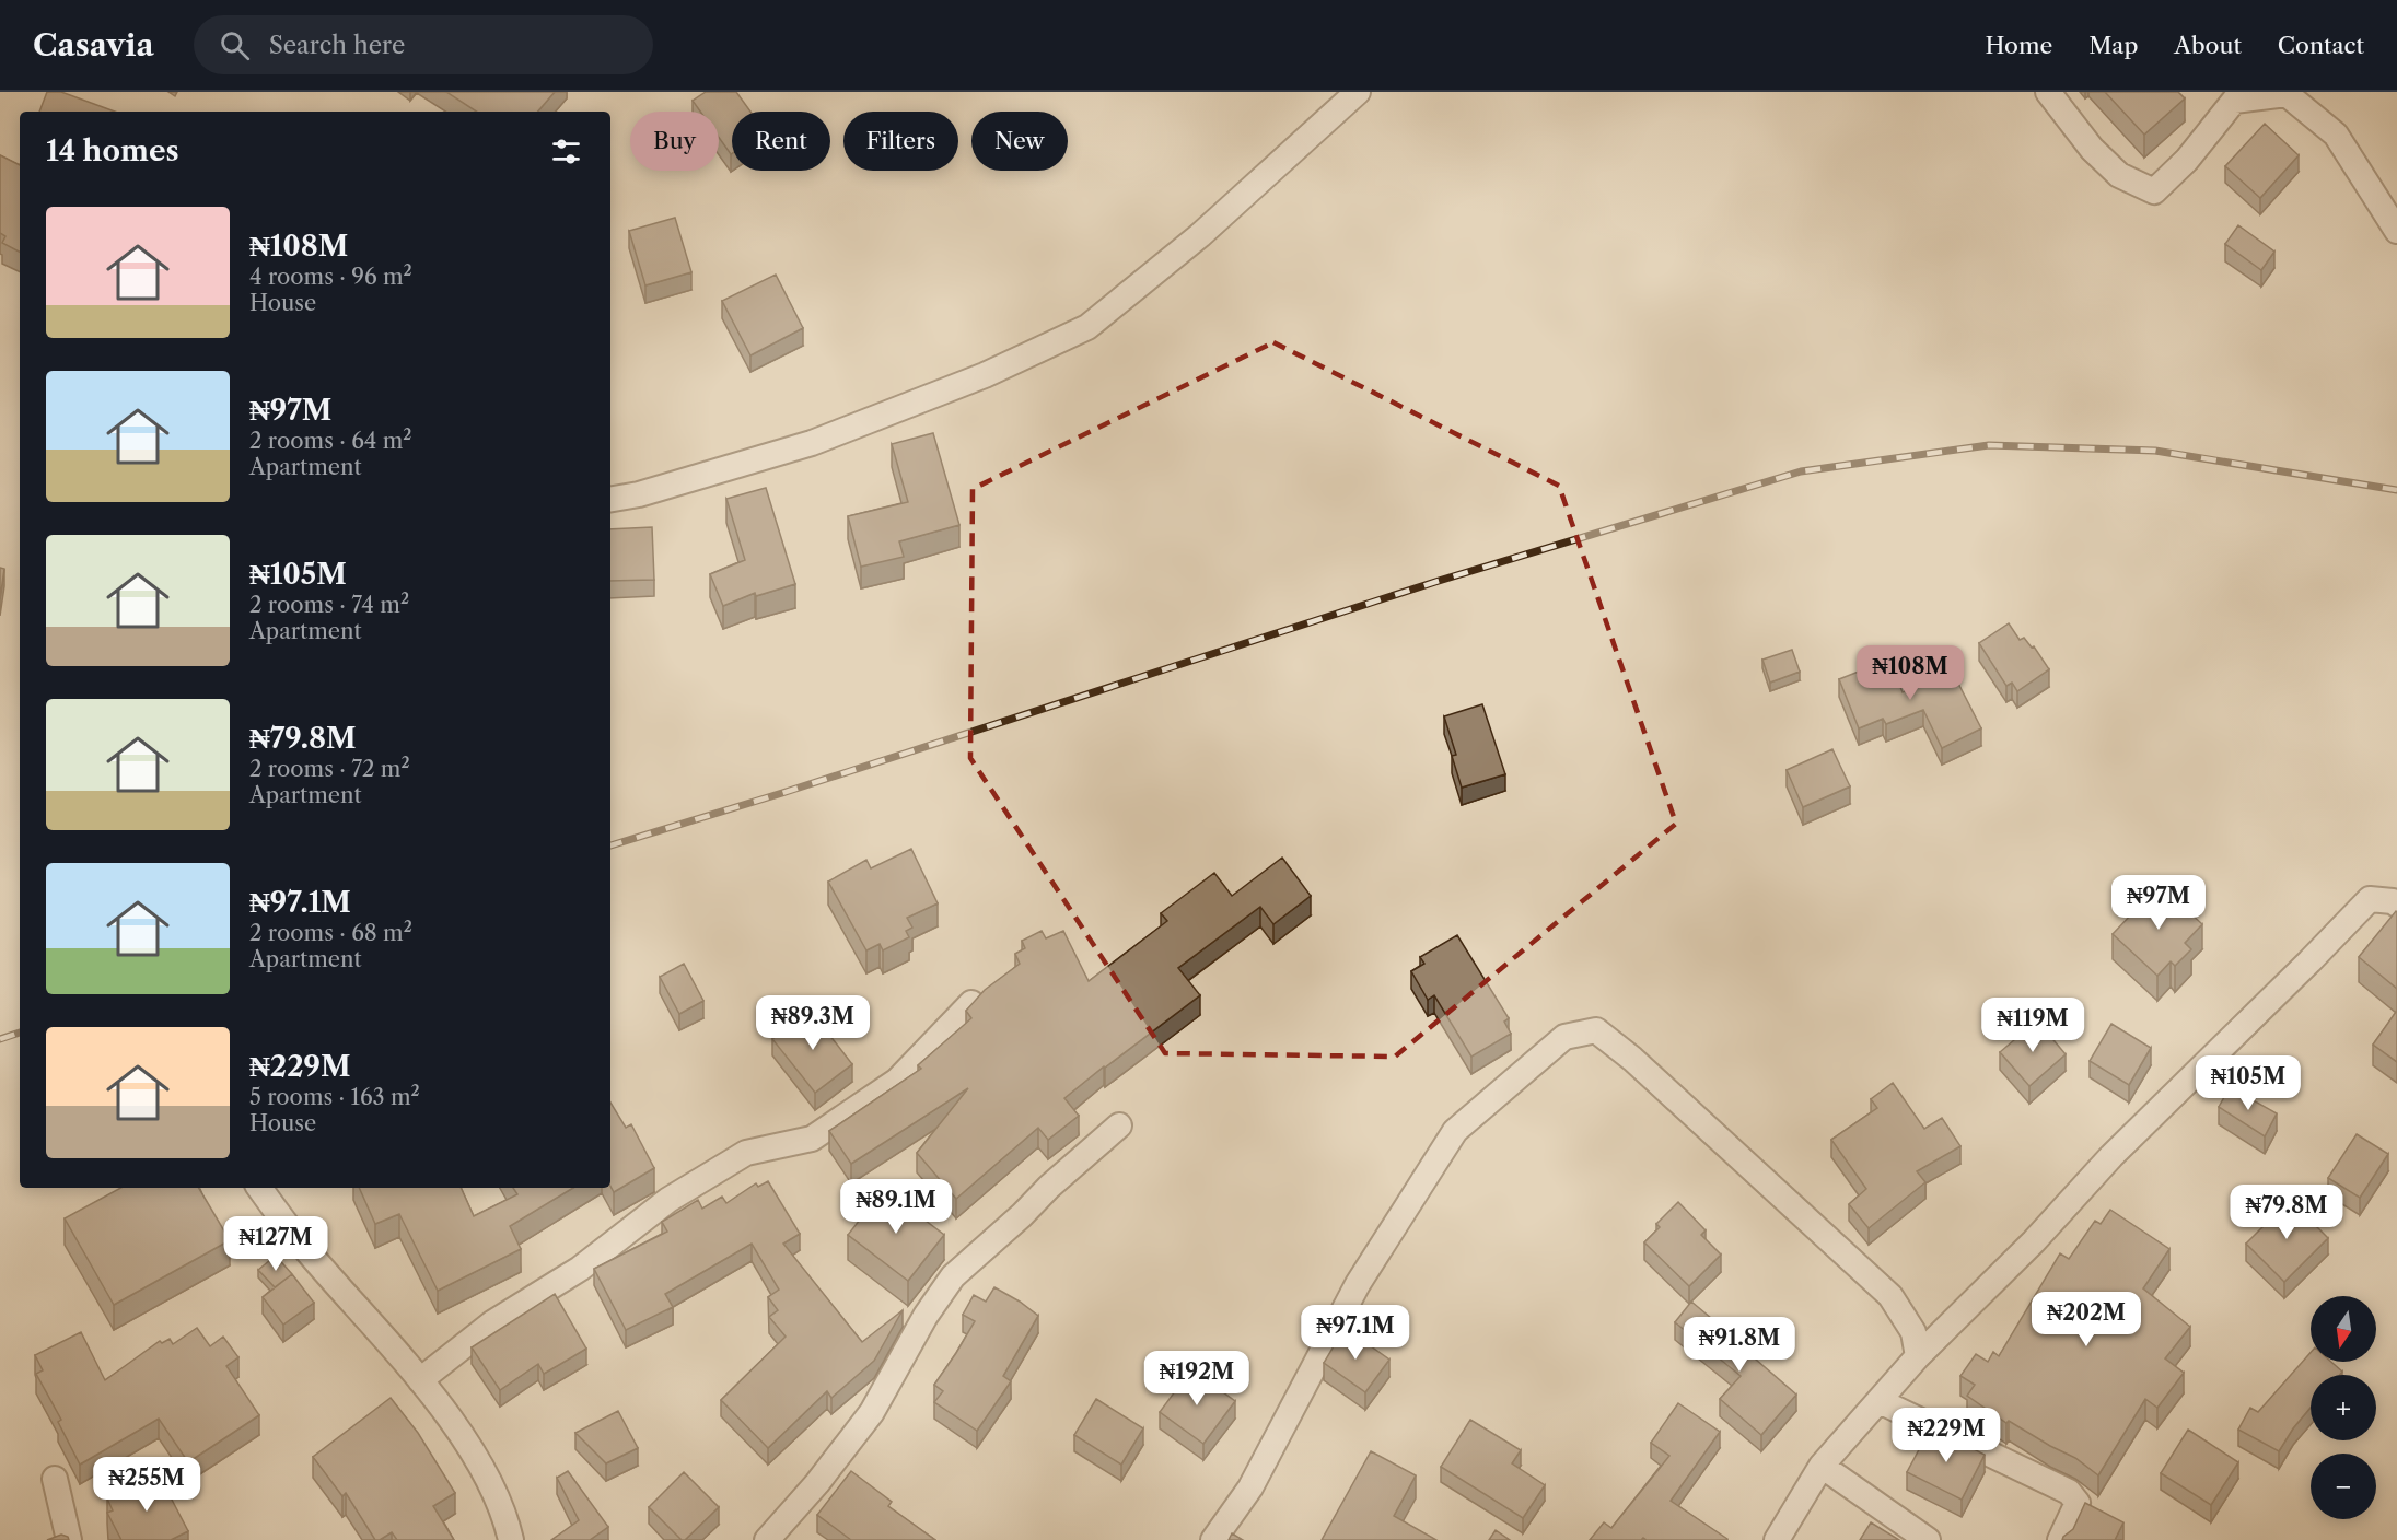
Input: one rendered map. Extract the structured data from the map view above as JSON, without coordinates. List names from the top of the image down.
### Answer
{
  "north": "bottom",
  "page": {
    "header": "Casavia",
    "search": "Search here",
    "nav": [
      "Home",
      "Map",
      "About",
      "Contact"
    ],
    "chip": [
      "Buy",
      "Rent",
      "Filters",
      "New"
    ],
    "heading": "14 homes",
    "list": [
      {
        "name": "₦108M",
        "note": "4 rooms · 96 m² · House"
      },
      {
        "name": "₦97M",
        "note": "2 rooms · 64 m² · Apartment"
      },
      {
        "name": "₦105M",
        "note": "2 rooms · 74 m² · Apartment"
      },
      {
        "name": "₦79.8M",
        "note": "2 rooms · 72 m² · Apartment"
      },
      {
        "name": "₦97.1M",
        "note": "2 rooms · 68 m² · Apartment"
      },
      {
        "name": "₦229M",
        "note": "5 rooms · 163 m² · House"
      }
    ],
    "price": [
      "₦108M",
      "₦97M",
      "₦89.3M",
      "₦119M",
      "₦105M",
      "₦89.1M",
      "₦79.8M",
      "₦127M",
      "₦202M",
      "₦97.1M",
      "₦91.8M",
      "₦192M",
      "₦229M",
      "₦255M"
    ],
    "map_buttons": ["+", "−"]
  }
}
